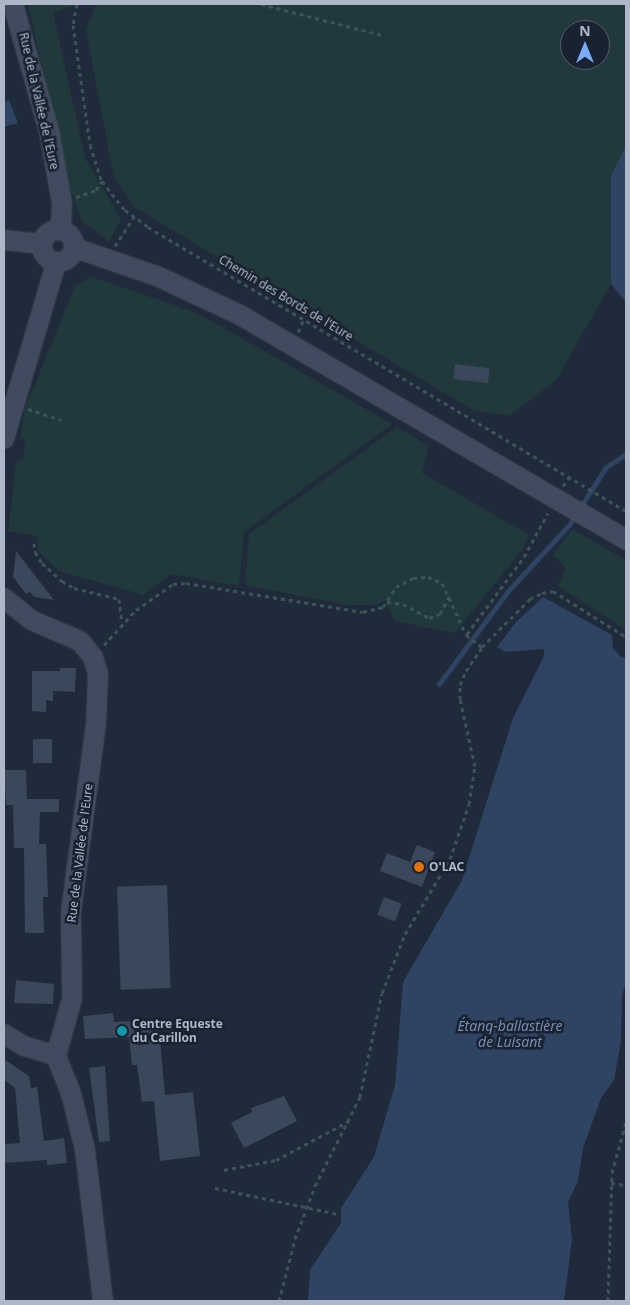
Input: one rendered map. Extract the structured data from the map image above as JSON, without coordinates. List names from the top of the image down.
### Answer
{
  "streets": {
    "street": ["Rue de la Vallée de l'Eure"],
    "path": ["Chemin des Bords de l'Eure"]
  },
  "water": ["Étang-ballastière de Luisant"],
  "places": ["O'LAC", "Centre Equeste du Carillon"],
  "north": "top"
}
